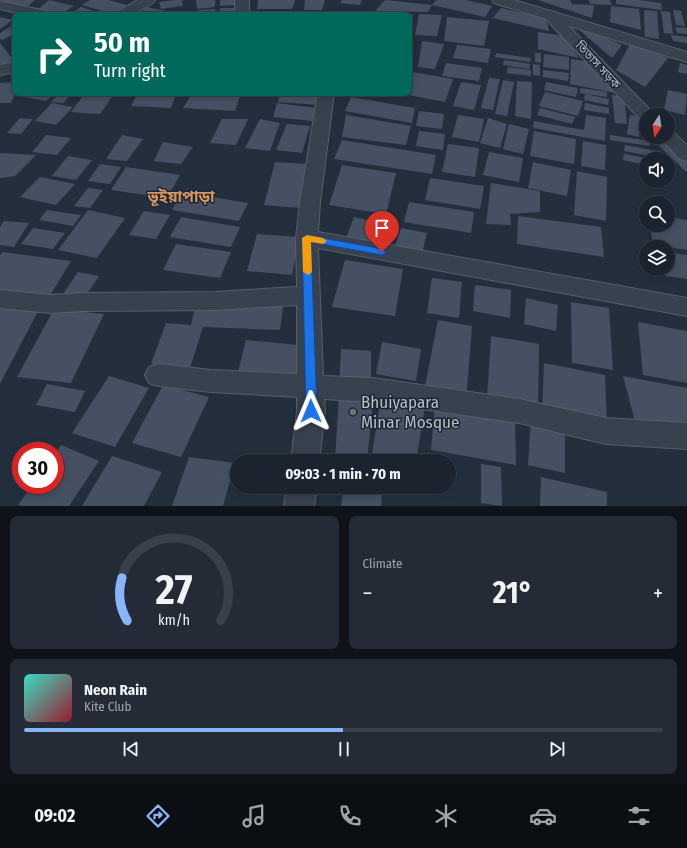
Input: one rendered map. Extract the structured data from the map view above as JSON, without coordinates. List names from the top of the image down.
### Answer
{
  "streets": {
    "street": ["তিতাস সড়ক"]
  },
  "districts": ["ভূইয়াপাড়া"],
  "places": ["Bhuiyapara Minar Mosque"],
  "north": "bottom",
  "page": {
    "turn": ["50 m", "Turn right"],
    "limit": "30",
    "trip": "09:03 · 1 min · 70 m",
    "tile": "Climate",
    "heat": ["−", "21°", "+"],
    "song": ["Neon Rain", "Kite Club"],
    "tabs": "09:02",
    "gauge": ["27", "km/h"]
  }
}
